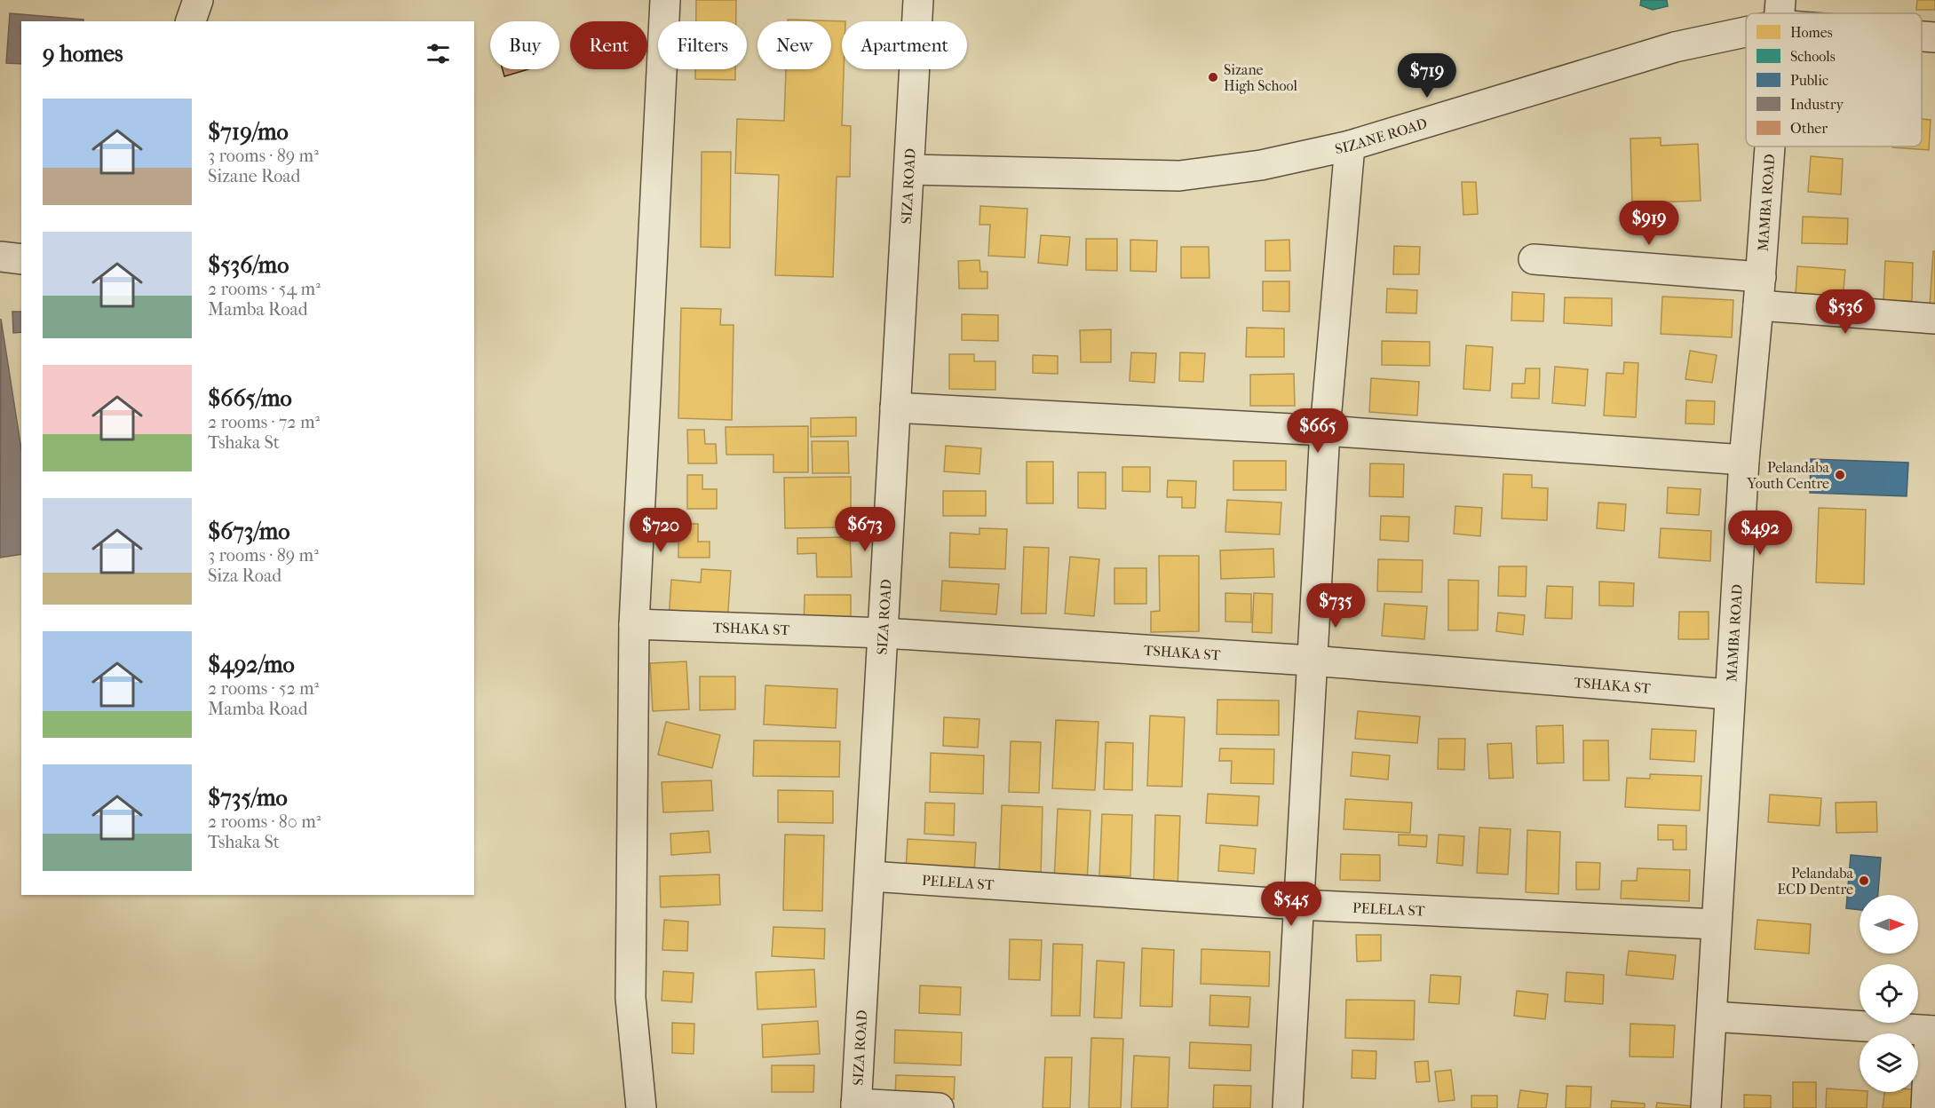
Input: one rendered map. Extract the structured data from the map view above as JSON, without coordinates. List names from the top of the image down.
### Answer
{
  "streets": {
    "street": [
      "SIZANE ROAD",
      "SIZA ROAD",
      "MAMBA ROAD",
      "TSHAKA ST",
      "PELELA ST"
    ]
  },
  "crossings": [
    ["SIZANE ROAD", "SIZA ROAD"],
    ["SIZA ROAD", "TSHAKA ST"],
    ["SIZA ROAD", "PELELA ST"],
    ["MAMBA ROAD", "TSHAKA ST"],
    ["MAMBA ROAD", "PELELA ST"]
  ],
  "places": ["Sizane High School", "Pelandaba Youth Centre", "Pelandaba ECD Dentre"],
  "legend": [
    "Homes",
    "Schools",
    "Public",
    "Industry",
    "Other"
  ],
  "north": "right",
  "page": {
    "chip": [
      "Buy",
      "Rent",
      "Filters",
      "New",
      "Apartment"
    ],
    "heading": "9 homes",
    "price": [
      "$719",
      "$919",
      "$536",
      "$665",
      "$673",
      "$720",
      "$492",
      "$735",
      "$545"
    ],
    "list": [
      {
        "name": "$719/mo",
        "note": "3 rooms · 89 m² · Sizane Road"
      },
      {
        "name": "$536/mo",
        "note": "2 rooms · 54 m² · Mamba Road"
      },
      {
        "name": "$665/mo",
        "note": "2 rooms · 72 m² · Tshaka St"
      },
      {
        "name": "$673/mo",
        "note": "3 rooms · 89 m² · Siza Road"
      },
      {
        "name": "$492/mo",
        "note": "2 rooms · 52 m² · Mamba Road"
      },
      {
        "name": "$735/mo",
        "note": "2 rooms · 80 m² · Tshaka St"
      }
    ]
  }
}
